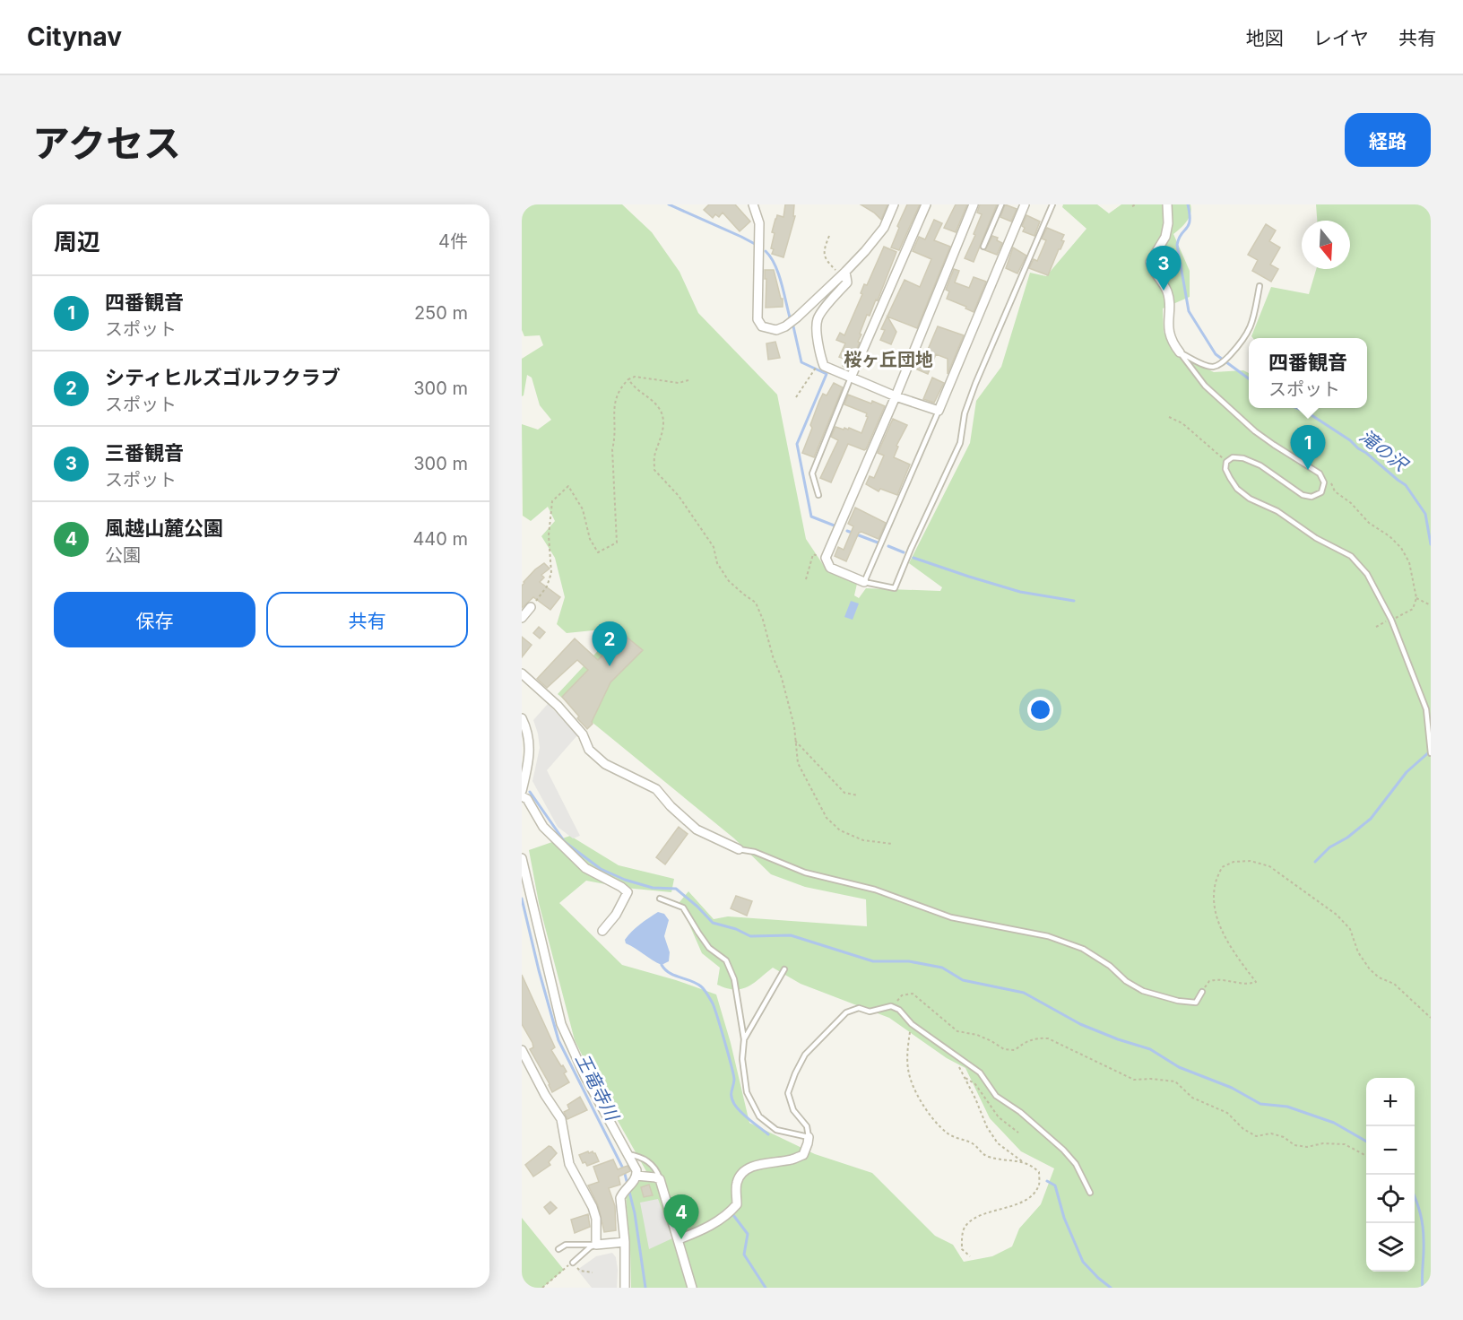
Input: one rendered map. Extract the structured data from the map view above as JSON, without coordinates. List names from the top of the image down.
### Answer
{
  "districts": ["桜ヶ丘団地"],
  "water": ["滝の沢", "王竜寺川"],
  "north": "bottom",
  "page": {
    "header": "Citynav",
    "nav": ["地図", "レイヤ", "共有"],
    "title": "アクセス",
    "buttons": [
      "経路",
      ["保存", "共有"]
    ],
    "heading": ["周辺", "4件"],
    "pins": [
      "3",
      "1",
      "2",
      "4"
    ],
    "list": [
      {
        "mark": "1",
        "name": "四番観音",
        "note": "スポット",
        "value": "250 m"
      },
      {
        "mark": "2",
        "name": "シティヒルズゴルフクラブ",
        "note": "スポット",
        "value": "300 m"
      },
      {
        "mark": "3",
        "name": "三番観音",
        "note": "スポット",
        "value": "300 m"
      },
      {
        "mark": "4",
        "name": "風越山麓公園",
        "note": "公園",
        "value": "440 m"
      }
    ],
    "popup": ["四番観音", "スポット"],
    "map_buttons": ["+", "−"]
  }
}
